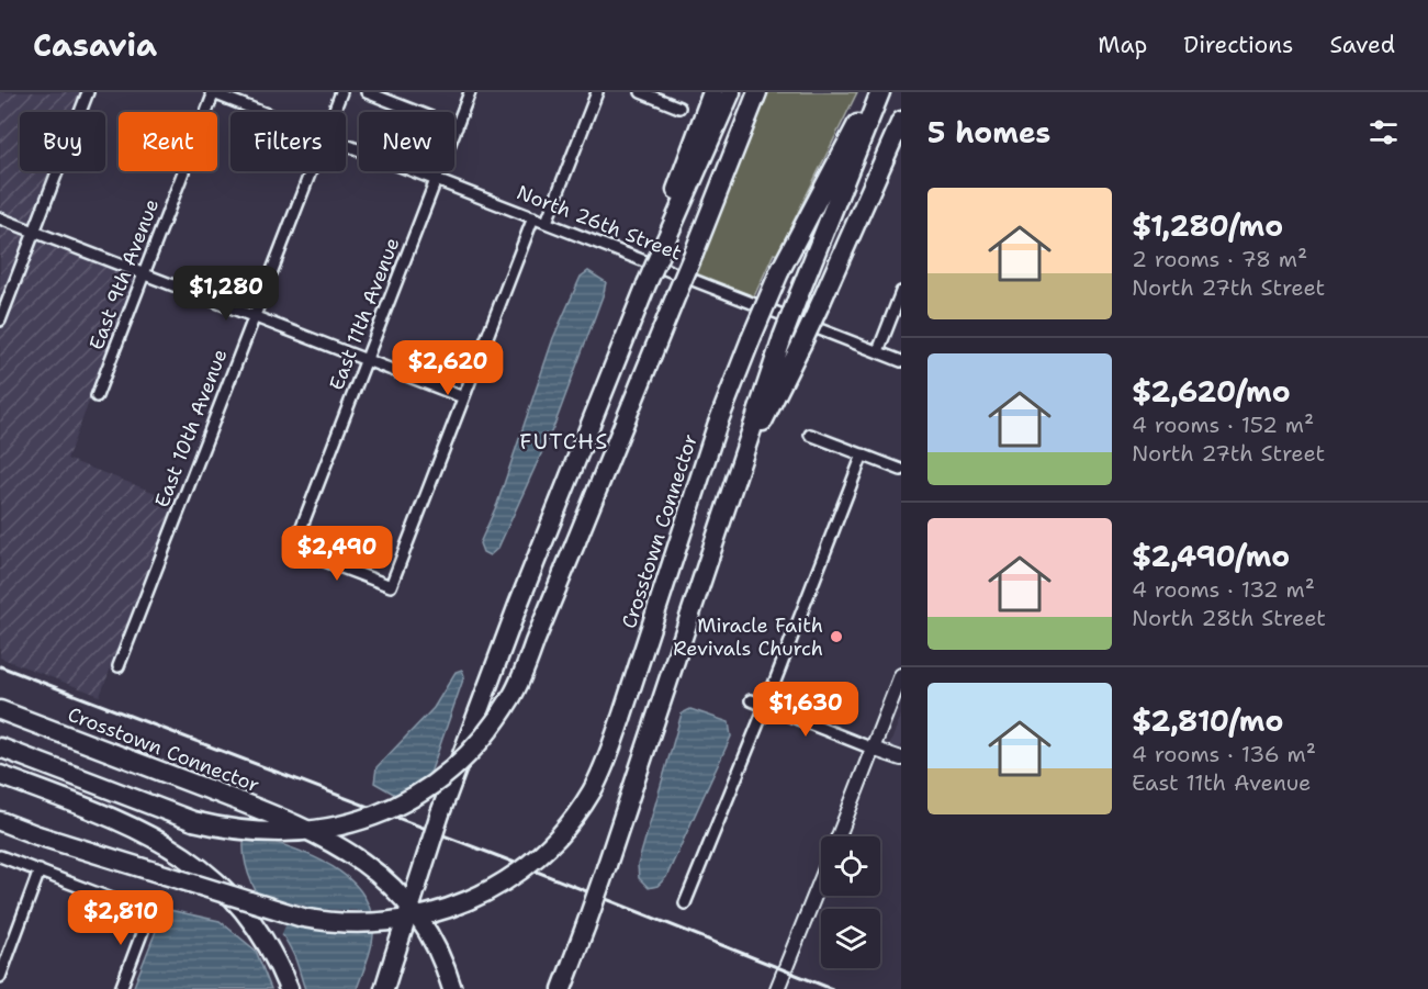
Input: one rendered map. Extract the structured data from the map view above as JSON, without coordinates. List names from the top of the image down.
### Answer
{
  "streets": {
    "highway": ["Crosstown Connector"],
    "street": [
      "North 26th Street",
      "East 9th Avenue",
      "East 11th Avenue",
      "East 10th Avenue"
    ]
  },
  "crossings": [
    ["North 26th Street", "East 9th Avenue"],
    ["North 26th Street", "East 11th Avenue"]
  ],
  "districts": ["FUTCHS"],
  "places": ["Miracle Faith Revivals Church"],
  "page": {
    "header": "Casavia",
    "nav": ["Map", "Directions", "Saved"],
    "heading": "5 homes",
    "chip": [
      "Buy",
      "Rent",
      "Filters",
      "New"
    ],
    "list": [
      {
        "name": "$1,280/mo",
        "note": "2 rooms · 78 m² · North 27th Street"
      },
      {
        "name": "$2,620/mo",
        "note": "4 rooms · 152 m² · North 27th Street"
      },
      {
        "name": "$2,490/mo",
        "note": "4 rooms · 132 m² · North 28th Street"
      },
      {
        "name": "$2,810/mo",
        "note": "4 rooms · 136 m² · East 11th Avenue"
      }
    ],
    "price": [
      "$1,280",
      "$2,620",
      "$2,490",
      "$1,630",
      "$2,810"
    ]
  }
}
